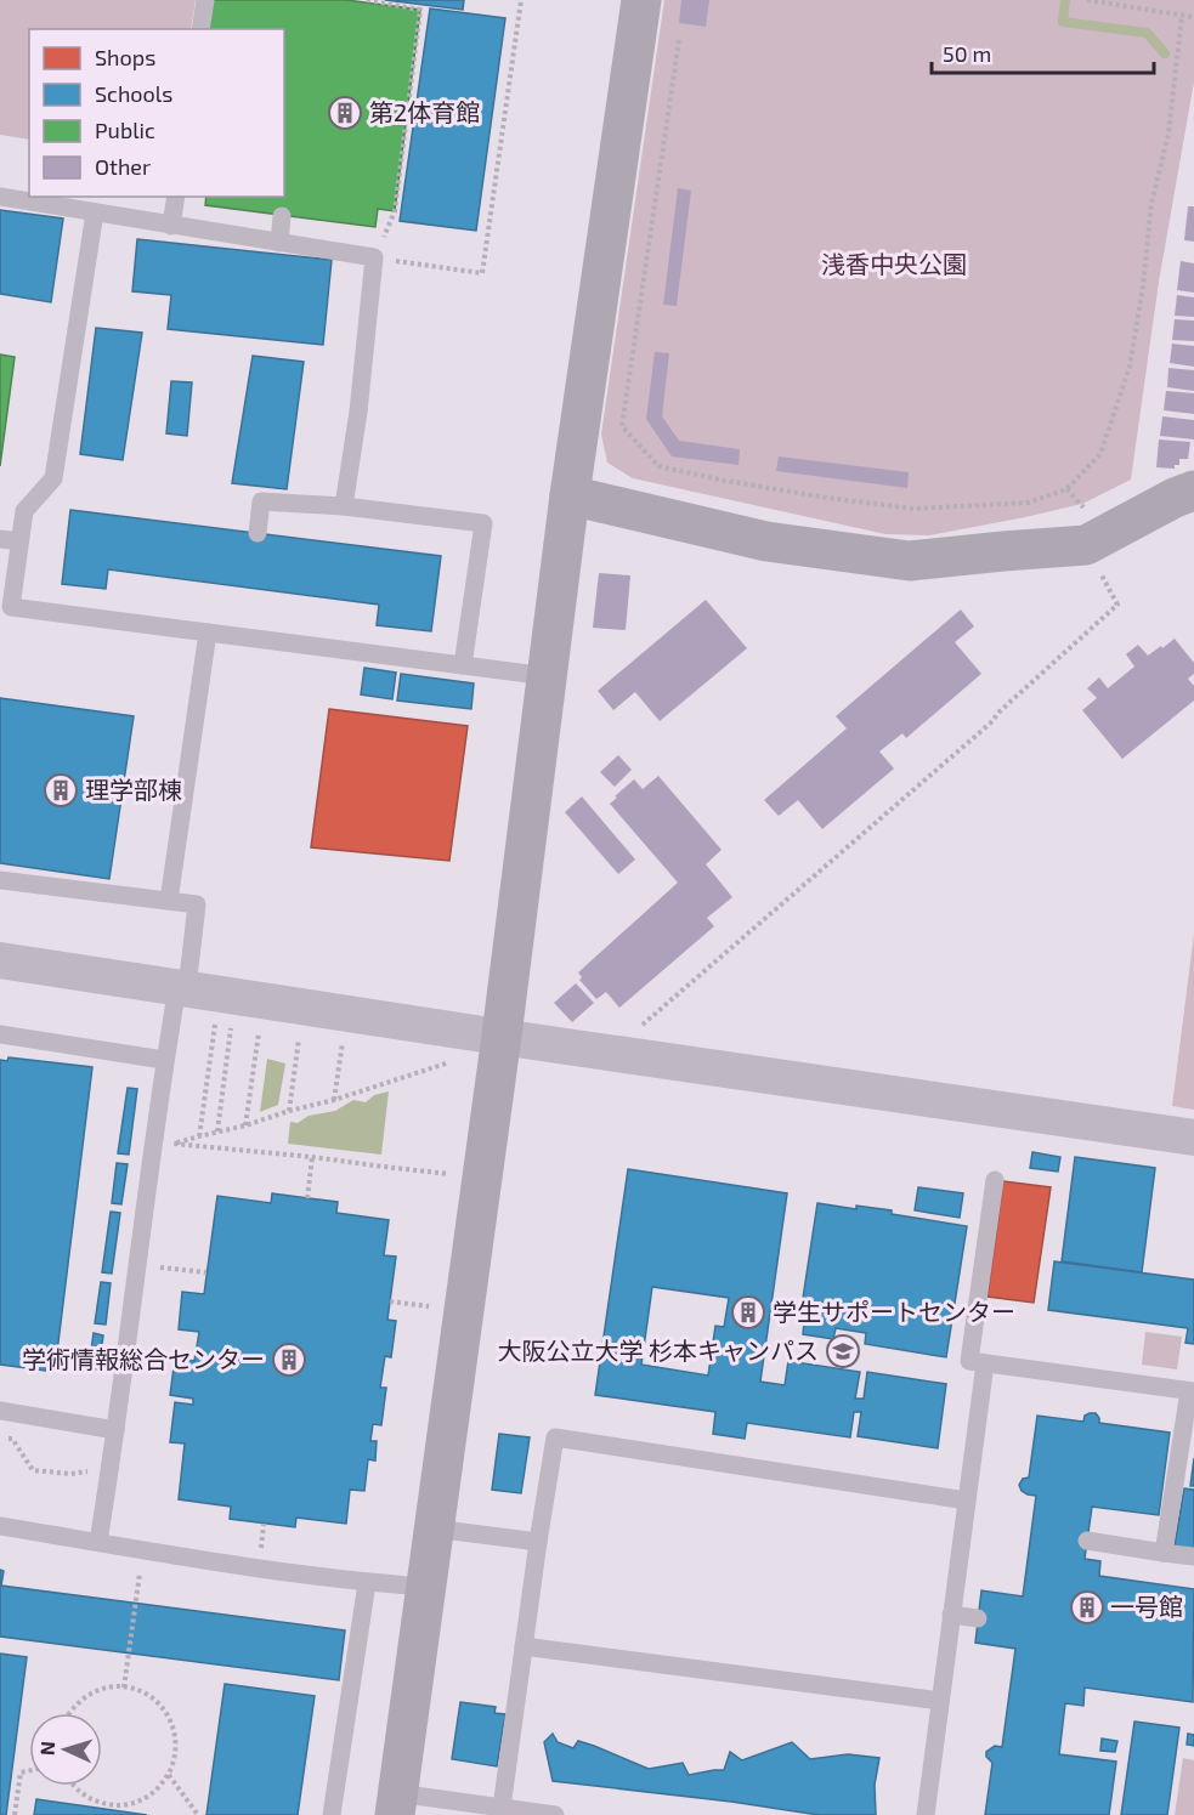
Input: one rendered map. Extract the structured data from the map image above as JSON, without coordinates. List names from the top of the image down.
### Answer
{
  "parks": ["浅香中央公園"],
  "places": {
    "building": [
      "第2体育館",
      "理学部棟",
      "学生サポートセンター",
      "学術情報総合センター",
      "一号館"
    ],
    "school or university": ["大阪公立大学 杉本キャンパス"]
  },
  "legend": [
    "Shops",
    "Schools",
    "Public",
    "Other"
  ],
  "scale_bar": "50 m",
  "north": "left"
}
